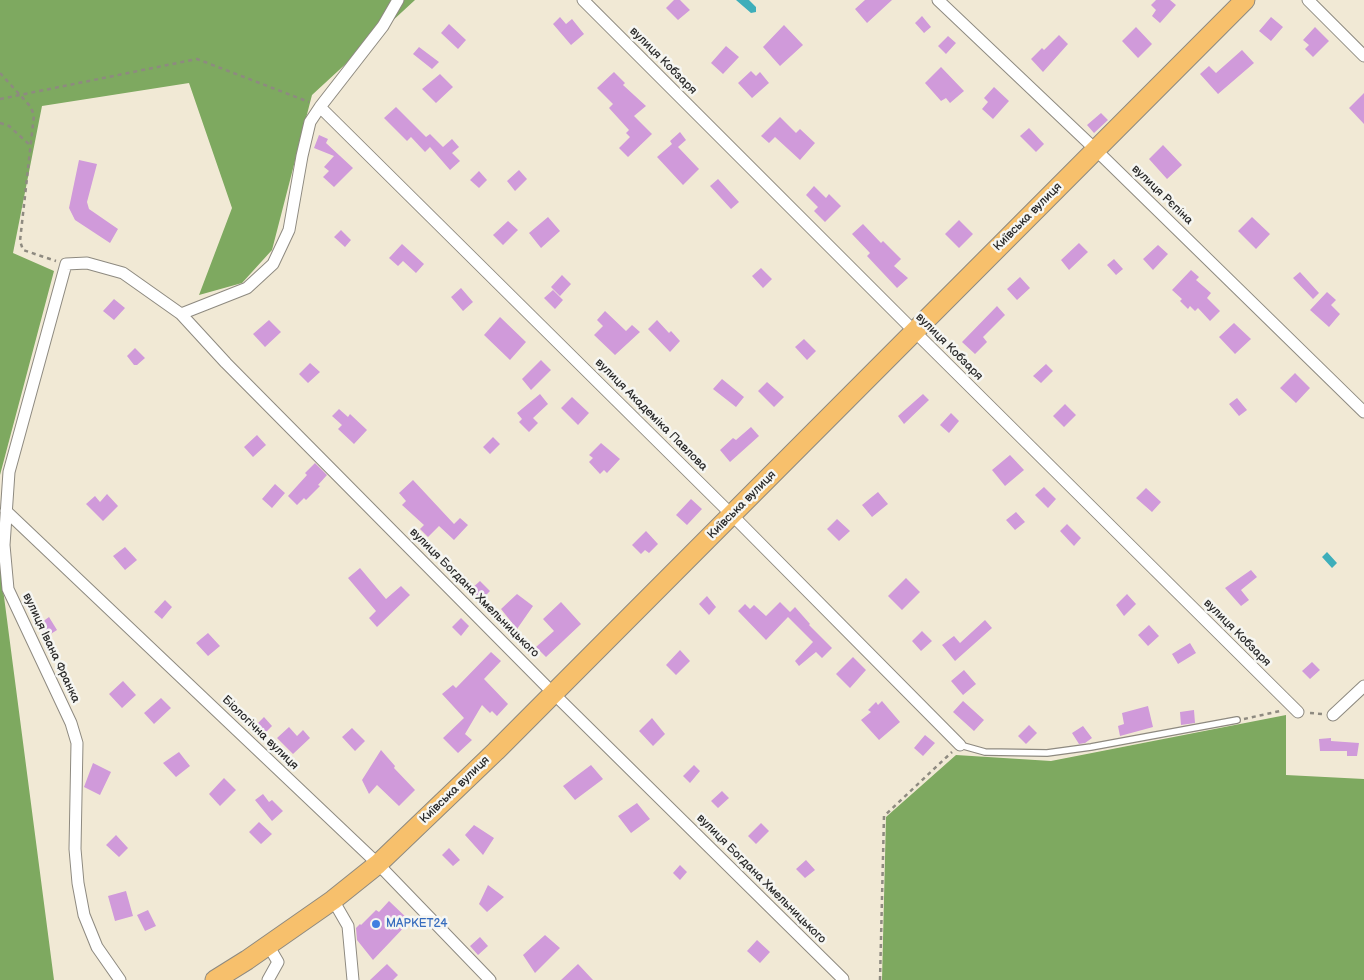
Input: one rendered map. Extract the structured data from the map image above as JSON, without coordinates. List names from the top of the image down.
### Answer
{
  "streets": {
    "highway": ["Київська вулиця"],
    "street": [
      "вулиця Кобзаря",
      "вулиця Рєпіна",
      "вулиця Академіка Павлова",
      "вулиця Богдана Хмельницького",
      "вулиця Івана Франка",
      "Біологічна вулиця"
    ]
  },
  "crossings": [
    ["вулиця Кобзаря", "Київська вулиця"],
    ["вулиця Рєпіна", "Київська вулиця"],
    ["Київська вулиця", "вулиця Академіка Павлова"],
    ["Київська вулиця", "вулиця Богдана Хмельницького"],
    ["Київська вулиця", "Біологічна вулиця"],
    ["вулиця Богдана Хмельницького", "вулиця Івана Франка"],
    ["вулиця Івана Франка", "Біологічна вулиця"]
  ],
  "places": ["МАРКЕТ24"]
}
